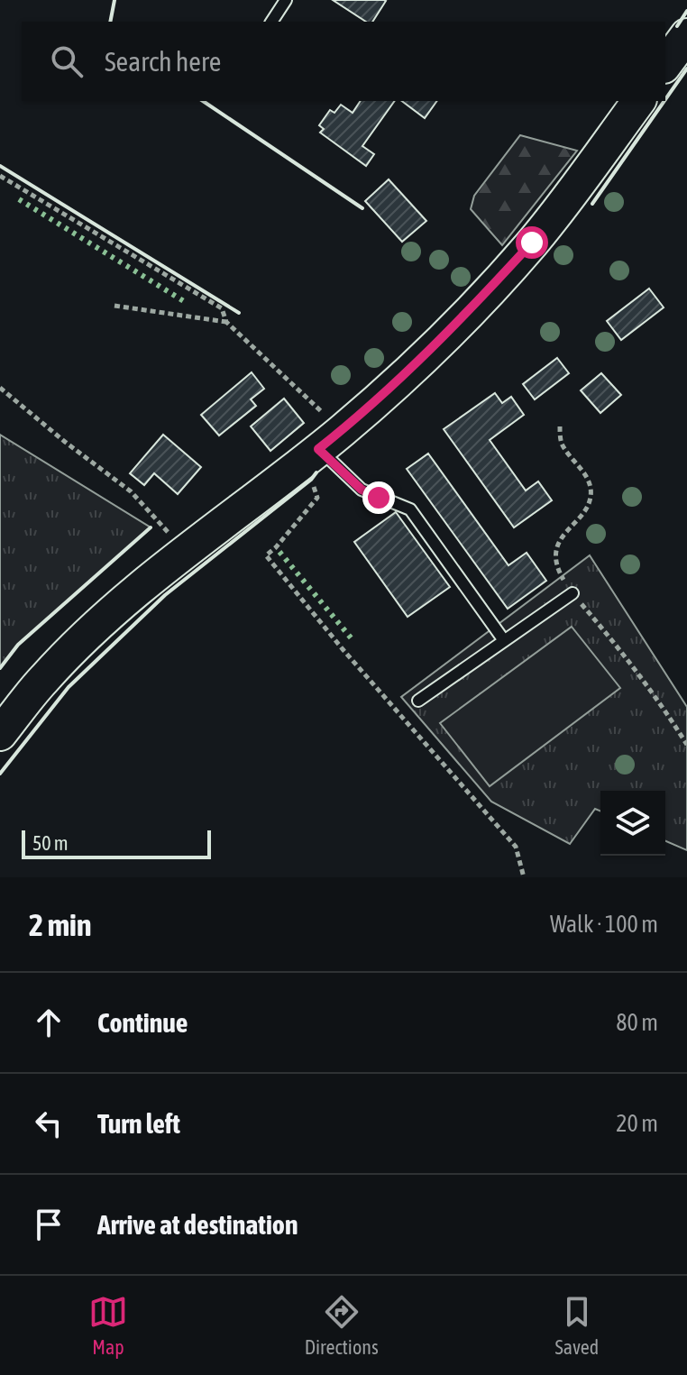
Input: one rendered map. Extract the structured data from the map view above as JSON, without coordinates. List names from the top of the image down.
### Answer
{
  "scale_bar": "50 m",
  "page": {
    "search": "Search here",
    "scale": "50 m",
    "heading": ["2 min", "Walk · 100 m"],
    "list": [
      ["Continue", "80 m"],
      ["Turn left", "20 m"],
      "Arrive at destination"
    ],
    "nav": ["Map", "Directions", "Saved"]
  }
}
